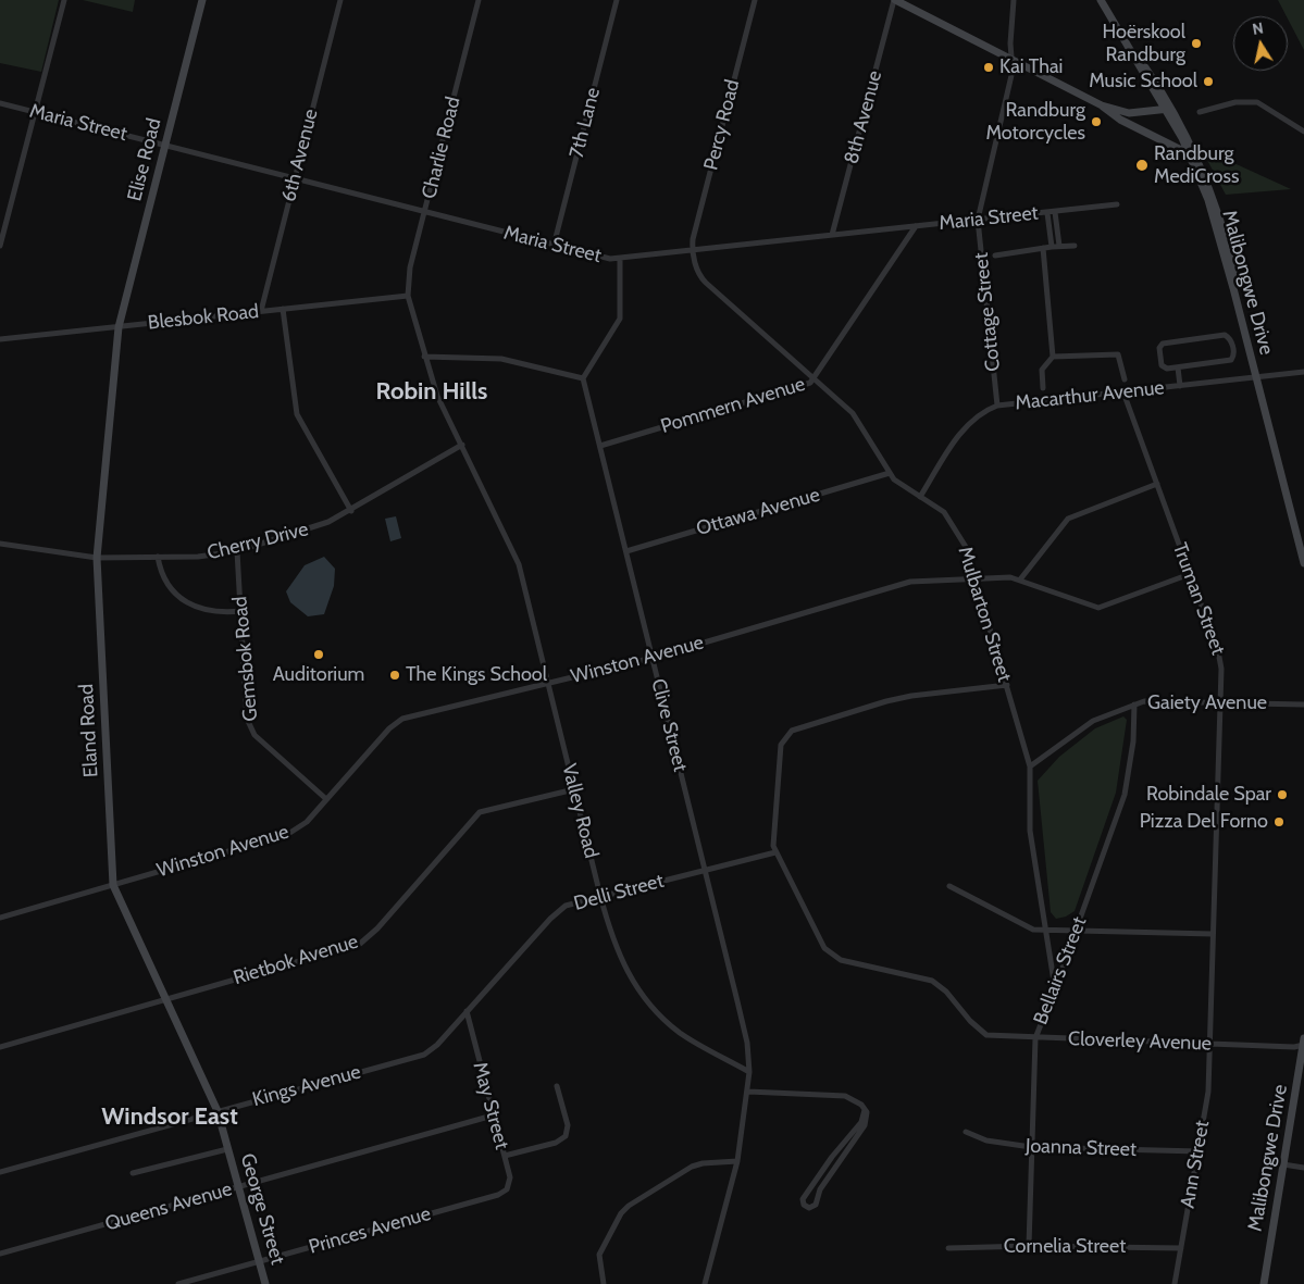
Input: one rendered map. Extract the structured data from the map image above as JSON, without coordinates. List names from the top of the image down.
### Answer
{
  "streets": {
    "street": [
      "8th Avenue",
      "Maria Street",
      "7th Lane",
      "Percy Road",
      "Charlie Road",
      "6th Avenue",
      "Elise Road",
      "Malibongwe Drive",
      "Cottage Street",
      "Blesbok Road",
      "Macarthur Avenue",
      "Pommern Avenue",
      "Ottawa Avenue",
      "Cherry Drive",
      "Truman Street",
      "Mulbarton Street",
      "Gemsbok Road",
      "Winston Avenue",
      "Gaiety Avenue",
      "Clive Street",
      "Eland Road",
      "Valley Road",
      "Delli Street",
      "Rietbok Avenue",
      "Bellairs Street",
      "Cloverley Avenue",
      "Kings Avenue",
      "May Street",
      "Joanna Street",
      "Ann Street",
      "Queens Avenue",
      "George Street",
      "Princes Avenue",
      "Cornelia Street"
    ]
  },
  "crossings": [
    ["8th Avenue", "Maria Street"],
    ["Maria Street", "7th Lane"],
    ["Maria Street", "Percy Road"],
    ["Maria Street", "Charlie Road"],
    ["Maria Street", "6th Avenue"],
    ["Maria Street", "Elise Road"],
    ["Maria Street", "Cottage Street"],
    ["Maria Street", "Pommern Avenue"],
    ["Maria Street", "Mulbarton Street"],
    ["Percy Road", "Mulbarton Street"],
    ["Charlie Road", "Blesbok Road"],
    ["Charlie Road", "Valley Road"],
    ["6th Avenue", "Blesbok Road"],
    ["Elise Road", "Blesbok Road"],
    ["Elise Road", "Eland Road"],
    ["Malibongwe Drive", "Macarthur Avenue"],
    ["Malibongwe Drive", "Cloverley Avenue"],
    ["Cottage Street", "Macarthur Avenue"],
    ["Blesbok Road", "Eland Road"],
    ["Blesbok Road", "Valley Road"],
    ["Macarthur Avenue", "Truman Street"],
    ["Macarthur Avenue", "Mulbarton Street"],
    ["Pommern Avenue", "Mulbarton Street"],
    ["Pommern Avenue", "Clive Street"],
    ["Ottawa Avenue", "Mulbarton Street"],
    ["Ottawa Avenue", "Clive Street"],
    ["Cherry Drive", "Gemsbok Road"],
    ["Cherry Drive", "Eland Road"],
    ["Cherry Drive", "Valley Road"],
    ["Truman Street", "Winston Avenue"],
    ["Truman Street", "Gaiety Avenue"],
    ["Truman Street", "Cloverley Avenue"],
    ["Truman Street", "Ann Street"],
    ["Mulbarton Street", "Winston Avenue"],
    ["Mulbarton Street", "Gaiety Avenue"],
    ["Mulbarton Street", "Bellairs Street"],
    ["Gemsbok Road", "Winston Avenue"],
    ["Winston Avenue", "Clive Street"],
    ["Winston Avenue", "Eland Road"],
    ["Winston Avenue", "Valley Road"],
    ["Gaiety Avenue", "Bellairs Street"],
    ["Clive Street", "Valley Road"],
    ["Clive Street", "Delli Street"],
    ["Eland Road", "Rietbok Avenue"],
    ["Eland Road", "Kings Avenue"],
    ["Eland Road", "George Street"],
    ["Valley Road", "Delli Street"],
    ["Valley Road", "Rietbok Avenue"],
    ["Delli Street", "Cloverley Avenue"],
    ["Delli Street", "Kings Avenue"],
    ["Delli Street", "May Street"],
    ["Bellairs Street", "Cloverley Avenue"],
    ["Bellairs Street", "Joanna Street"],
    ["Bellairs Street", "Cornelia Street"],
    ["Cloverley Avenue", "Ann Street"],
    ["Kings Avenue", "George Street"],
    ["May Street", "Queens Avenue"],
    ["May Street", "Princes Avenue"],
    ["Joanna Street", "Ann Street"],
    ["Ann Street", "Cornelia Street"],
    ["Queens Avenue", "George Street"],
    ["George Street", "Princes Avenue"]
  ],
  "districts": ["Robin Hills", "Windsor East"],
  "places": [
    "Hoërskool Randburg",
    "Kai Thai",
    "Music School",
    "Randburg Motorcycles",
    "Randburg MediCross",
    "Auditorium",
    "The Kings School",
    "Robindale Spar",
    "Pizza Del Forno"
  ],
  "north": "top"
}
